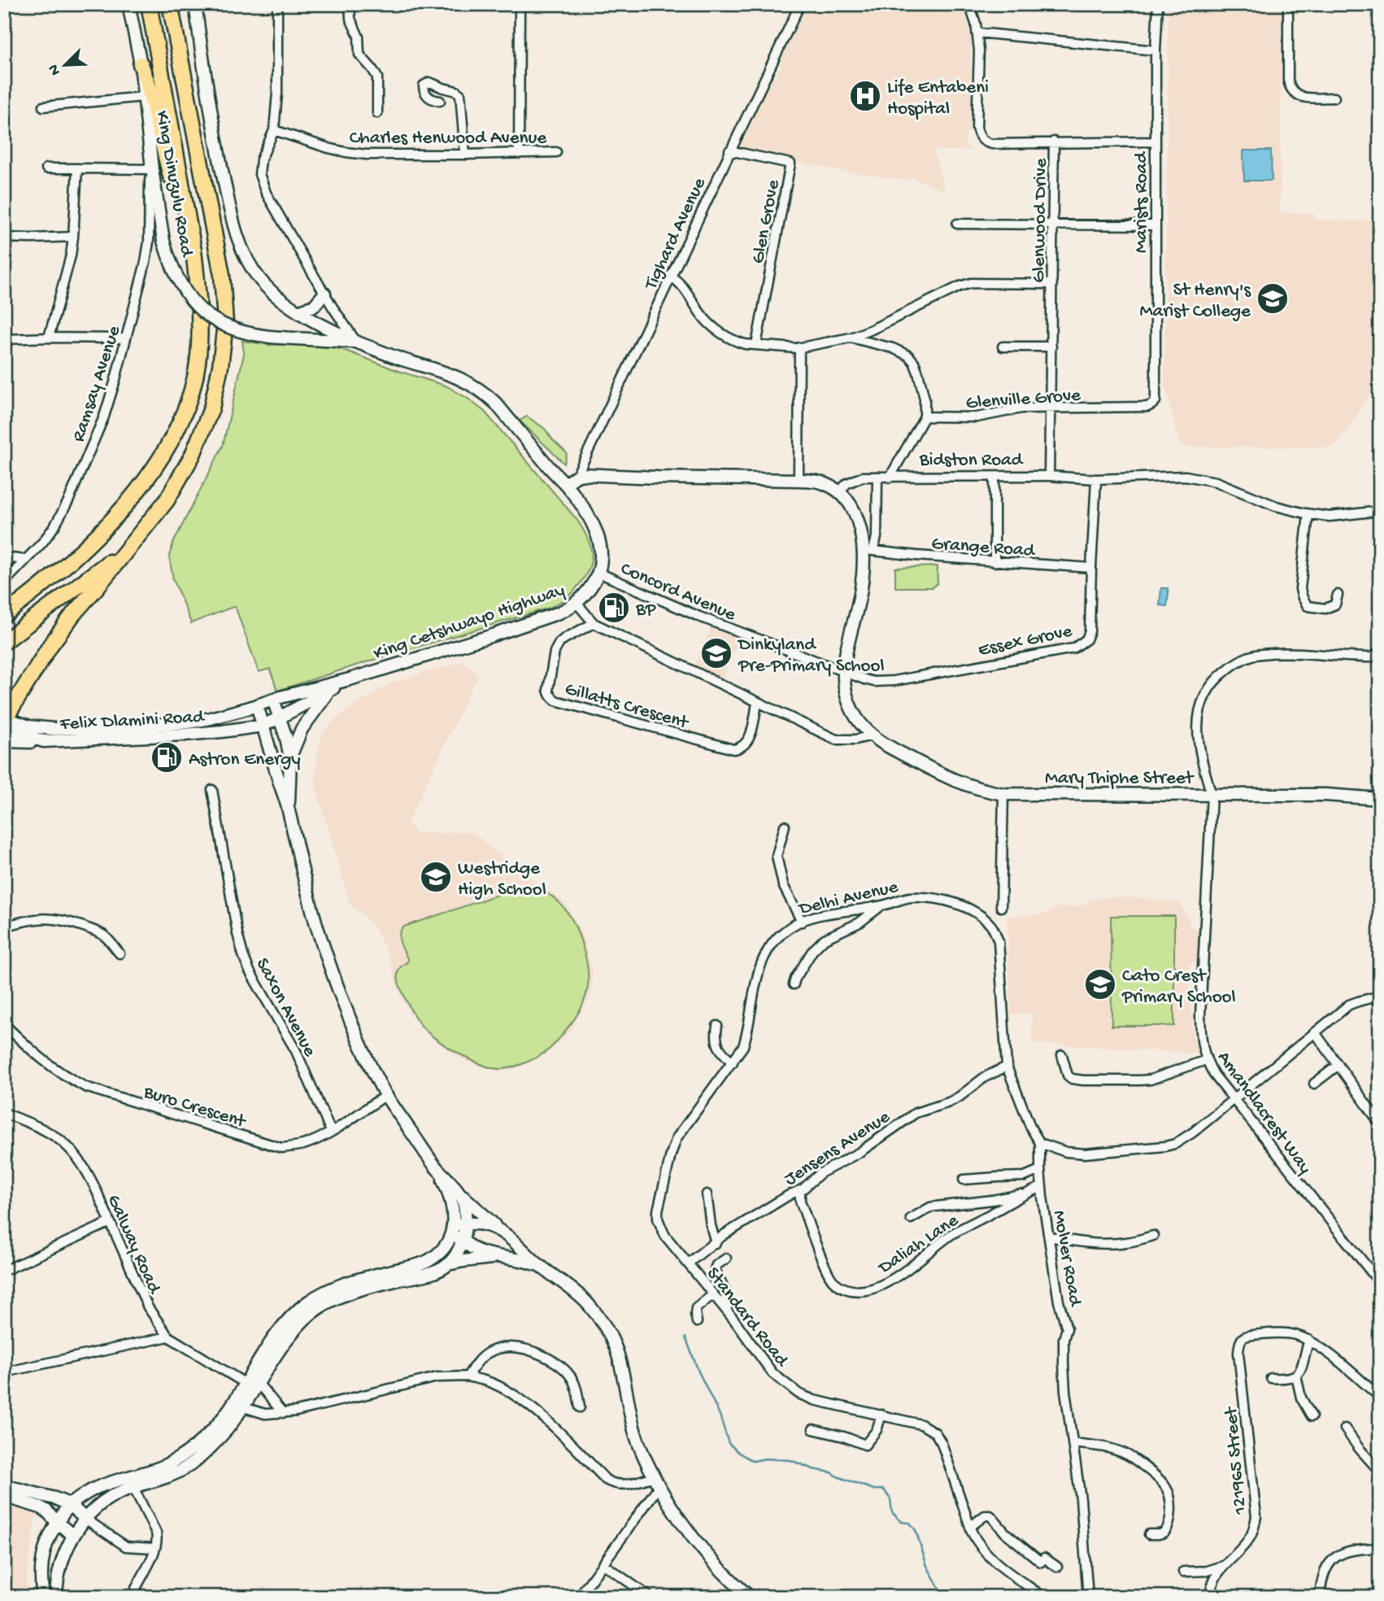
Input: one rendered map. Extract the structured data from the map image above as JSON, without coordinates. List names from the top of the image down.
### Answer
{
  "streets": {
    "main road": [
      "King Dinuzulu Road",
      "King Cetshwayo Highway",
      "Felix Dlamini Road",
      "Mary Thiphe Street"
    ],
    "street": [
      "Charles Henwood Avenue",
      "Marists Road",
      "Glenwood Drive",
      "Glen Grove",
      "Tighard Avenue",
      "Ramsay Avenue",
      "Glenville Grove",
      "Bidston Road",
      "Grange Road",
      "Concord Avenue",
      "Essex Grove",
      "Gillatts Crescent",
      "Delhi Avenue",
      "Saxon Avenue",
      "Buro Crescent",
      "Amandlacrest Way",
      "Jensens Avenue",
      "Daliah Lane",
      "Galway Road",
      "Molver Road",
      "Standard Road",
      "121965 Street"
    ]
  },
  "crossings": [
    ["King Dinuzulu Road", "Ramsay Avenue"],
    ["Marists Road", "Glenville Grove"],
    ["Glenwood Drive", "Glenville Grove"],
    ["Glenwood Drive", "Bidston Road"],
    ["Glen Grove", "Tighard Avenue"],
    ["Bidston Road", "Essex Grove"],
    ["Bidston Road", "Mary Thiphe Street"],
    ["Grange Road", "Essex Grove"],
    ["Grange Road", "Mary Thiphe Street"],
    ["Concord Avenue", "King Cetshwayo Highway"],
    ["Concord Avenue", "Essex Grove"],
    ["Concord Avenue", "Mary Thiphe Street"],
    ["King Cetshwayo Highway", "Felix Dlamini Road"],
    ["Essex Grove", "Mary Thiphe Street"],
    ["Mary Thiphe Street", "Amandlacrest Way"],
    ["Delhi Avenue", "Molver Road"],
    ["Delhi Avenue", "Standard Road"],
    ["Saxon Avenue", "Buro Crescent"],
    ["Jensens Avenue", "Daliah Lane"],
    ["Jensens Avenue", "Molver Road"],
    ["Jensens Avenue", "Standard Road"],
    ["Daliah Lane", "Molver Road"]
  ],
  "places": {
    "hospital": ["Life Entabeni Hospital"],
    "school or university": [
      "St Henry's Marist College",
      "Dinkyland Pre-Primary School",
      "Westridge High School",
      "Cato Crest Primary School"
    ],
    "fuel station": ["BP", "Astron Energy"]
  },
  "north": "bottom left"
}
